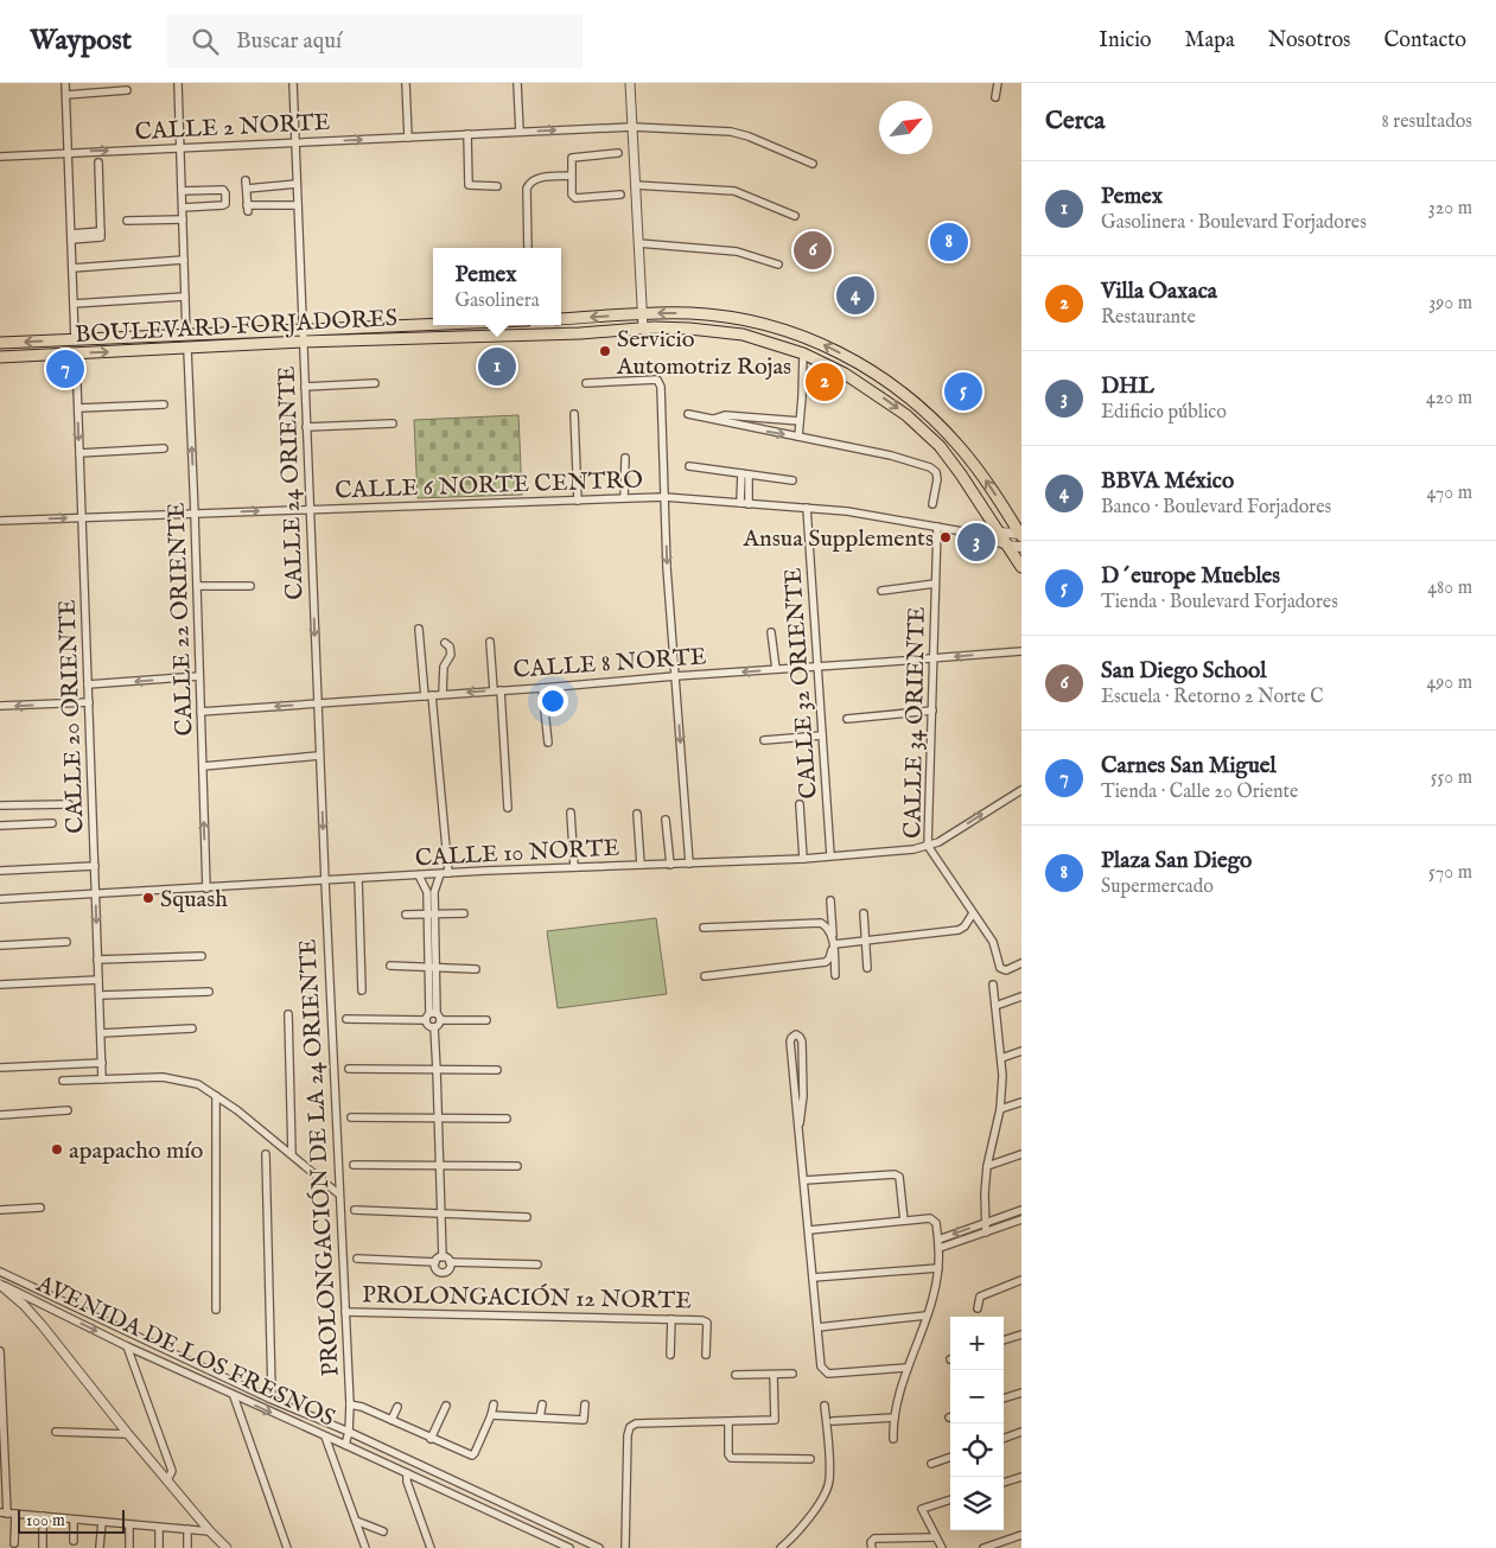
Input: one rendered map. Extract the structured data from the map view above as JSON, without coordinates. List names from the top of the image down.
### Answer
{
  "streets": {
    "main road": ["BOULEVARD FORJADORES"],
    "street": [
      "CALLE 2 NORTE",
      "CALLE 24 ORIENTE",
      "CALLE 6 NORTE CENTRO",
      "CALLE 22 ORIENTE",
      "CALLE 8 NORTE",
      "CALLE 32 ORIENTE",
      "CALLE 20 ORIENTE",
      "CALLE 34 ORIENTE",
      "CALLE 10 NORTE",
      "PROLONGACIÓN DE LA 24 ORIENTE",
      "PROLONGACIÓN 12 NORTE",
      "AVENIDA DE LOS FRESNOS"
    ]
  },
  "crossings": [
    ["CALLE 2 NORTE", "CALLE 24 ORIENTE"],
    ["BOULEVARD FORJADORES", "CALLE 24 ORIENTE"],
    ["BOULEVARD FORJADORES", "CALLE 6 NORTE CENTRO"],
    ["BOULEVARD FORJADORES", "CALLE 22 ORIENTE"],
    ["BOULEVARD FORJADORES", "CALLE 20 ORIENTE"],
    ["CALLE 24 ORIENTE", "CALLE 6 NORTE CENTRO"],
    ["CALLE 24 ORIENTE", "CALLE 8 NORTE"],
    ["CALLE 24 ORIENTE", "CALLE 10 NORTE"],
    ["CALLE 24 ORIENTE", "PROLONGACIÓN DE LA 24 ORIENTE"],
    ["CALLE 6 NORTE CENTRO", "CALLE 22 ORIENTE"],
    ["CALLE 6 NORTE CENTRO", "CALLE 32 ORIENTE"],
    ["CALLE 6 NORTE CENTRO", "CALLE 20 ORIENTE"],
    ["CALLE 6 NORTE CENTRO", "CALLE 34 ORIENTE"],
    ["CALLE 22 ORIENTE", "CALLE 8 NORTE"],
    ["CALLE 22 ORIENTE", "CALLE 10 NORTE"],
    ["CALLE 8 NORTE", "CALLE 32 ORIENTE"],
    ["CALLE 8 NORTE", "CALLE 34 ORIENTE"],
    ["CALLE 32 ORIENTE", "CALLE 10 NORTE"],
    ["CALLE 20 ORIENTE", "CALLE 10 NORTE"],
    ["CALLE 34 ORIENTE", "CALLE 10 NORTE"],
    ["CALLE 10 NORTE", "PROLONGACIÓN DE LA 24 ORIENTE"],
    ["PROLONGACIÓN DE LA 24 ORIENTE", "PROLONGACIÓN 12 NORTE"],
    ["PROLONGACIÓN DE LA 24 ORIENTE", "AVENIDA DE LOS FRESNOS"]
  ],
  "one_way": ["CALLE 2 NORTE", "CALLE 24 ORIENTE", "CALLE 22 ORIENTE"],
  "places": [
    "Servicio Automotriz Rojas",
    "Ansua Supplements",
    "Squash",
    "apapacho mío"
  ],
  "scale_bar": "100 m",
  "north": "top right",
  "page": {
    "header": "Waypost",
    "search": "Buscar aquí",
    "nav": [
      "Inicio",
      "Mapa",
      "Nosotros",
      "Contacto"
    ],
    "heading": ["Cerca", "8 resultados"],
    "list": [
      {
        "mark": "1",
        "name": "Pemex",
        "note": "Gasolinera · Boulevard Forjadores",
        "value": "320 m"
      },
      {
        "mark": "2",
        "name": "Villa Oaxaca",
        "note": "Restaurante",
        "value": "390 m"
      },
      {
        "mark": "3",
        "name": "DHL",
        "note": "Edificio público",
        "value": "420 m"
      },
      {
        "mark": "4",
        "name": "BBVA México",
        "note": "Banco · Boulevard Forjadores",
        "value": "470 m"
      },
      {
        "mark": "5",
        "name": "D´europe Muebles",
        "note": "Tienda · Boulevard Forjadores",
        "value": "480 m"
      },
      {
        "mark": "6",
        "name": "San Diego School",
        "note": "Escuela · Retorno 2 Norte C",
        "value": "490 m"
      },
      {
        "mark": "7",
        "name": "Carnes San Miguel",
        "note": "Tienda · Calle 20 Oriente",
        "value": "550 m"
      },
      {
        "mark": "8",
        "name": "Plaza San Diego",
        "note": "Supermercado",
        "value": "570 m"
      }
    ],
    "pins": [
      "8",
      "6",
      "4",
      "1",
      "7",
      "2",
      "5",
      "3"
    ],
    "popup": ["Pemex", "Gasolinera"],
    "map_buttons": ["+", "−"],
    "scale": "100 m"
  }
}
